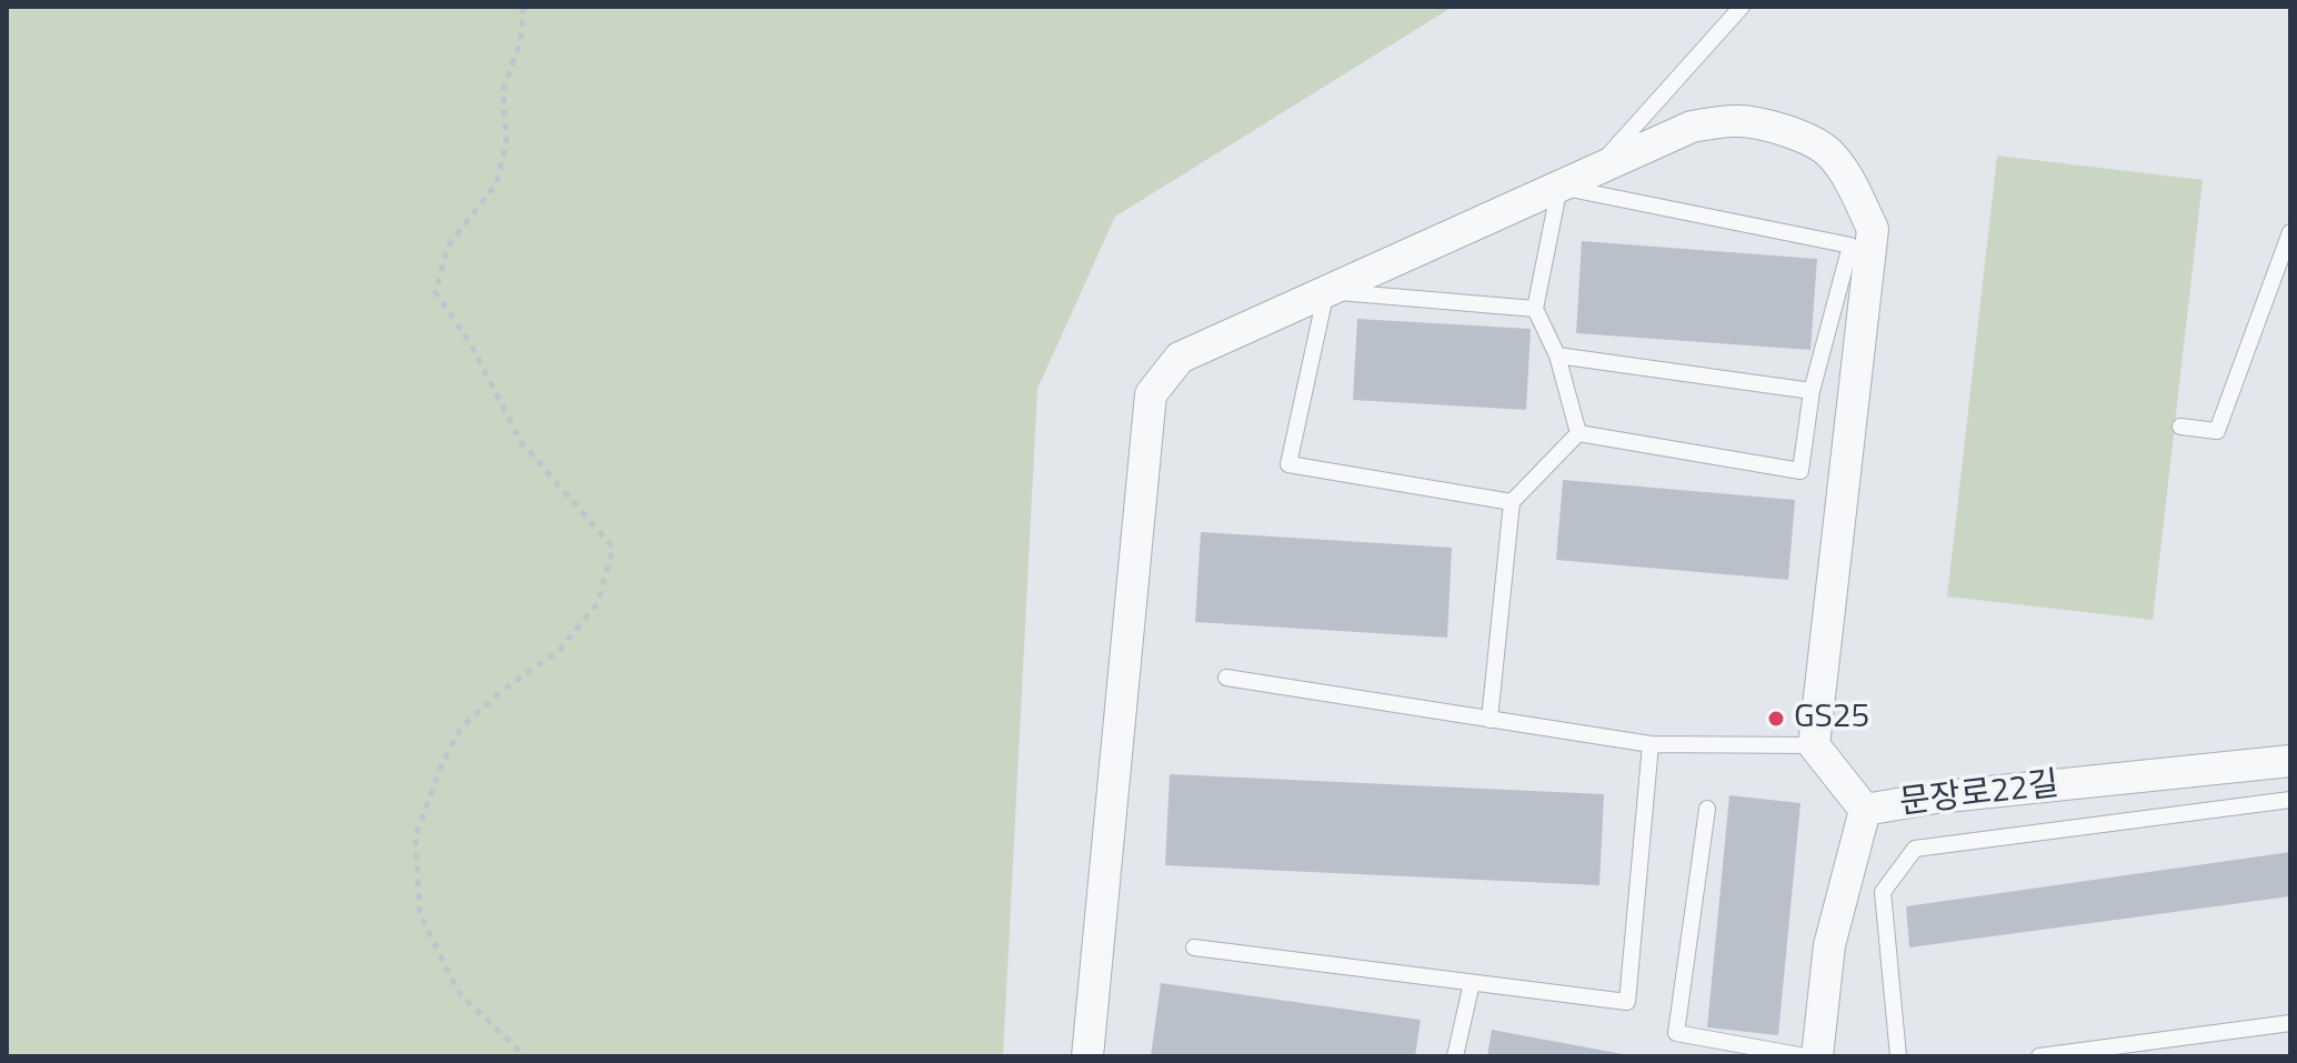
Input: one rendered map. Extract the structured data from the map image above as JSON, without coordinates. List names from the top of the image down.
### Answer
{
  "streets": {
    "street": ["문장로22길"]
  },
  "places": ["GS25"]
}
